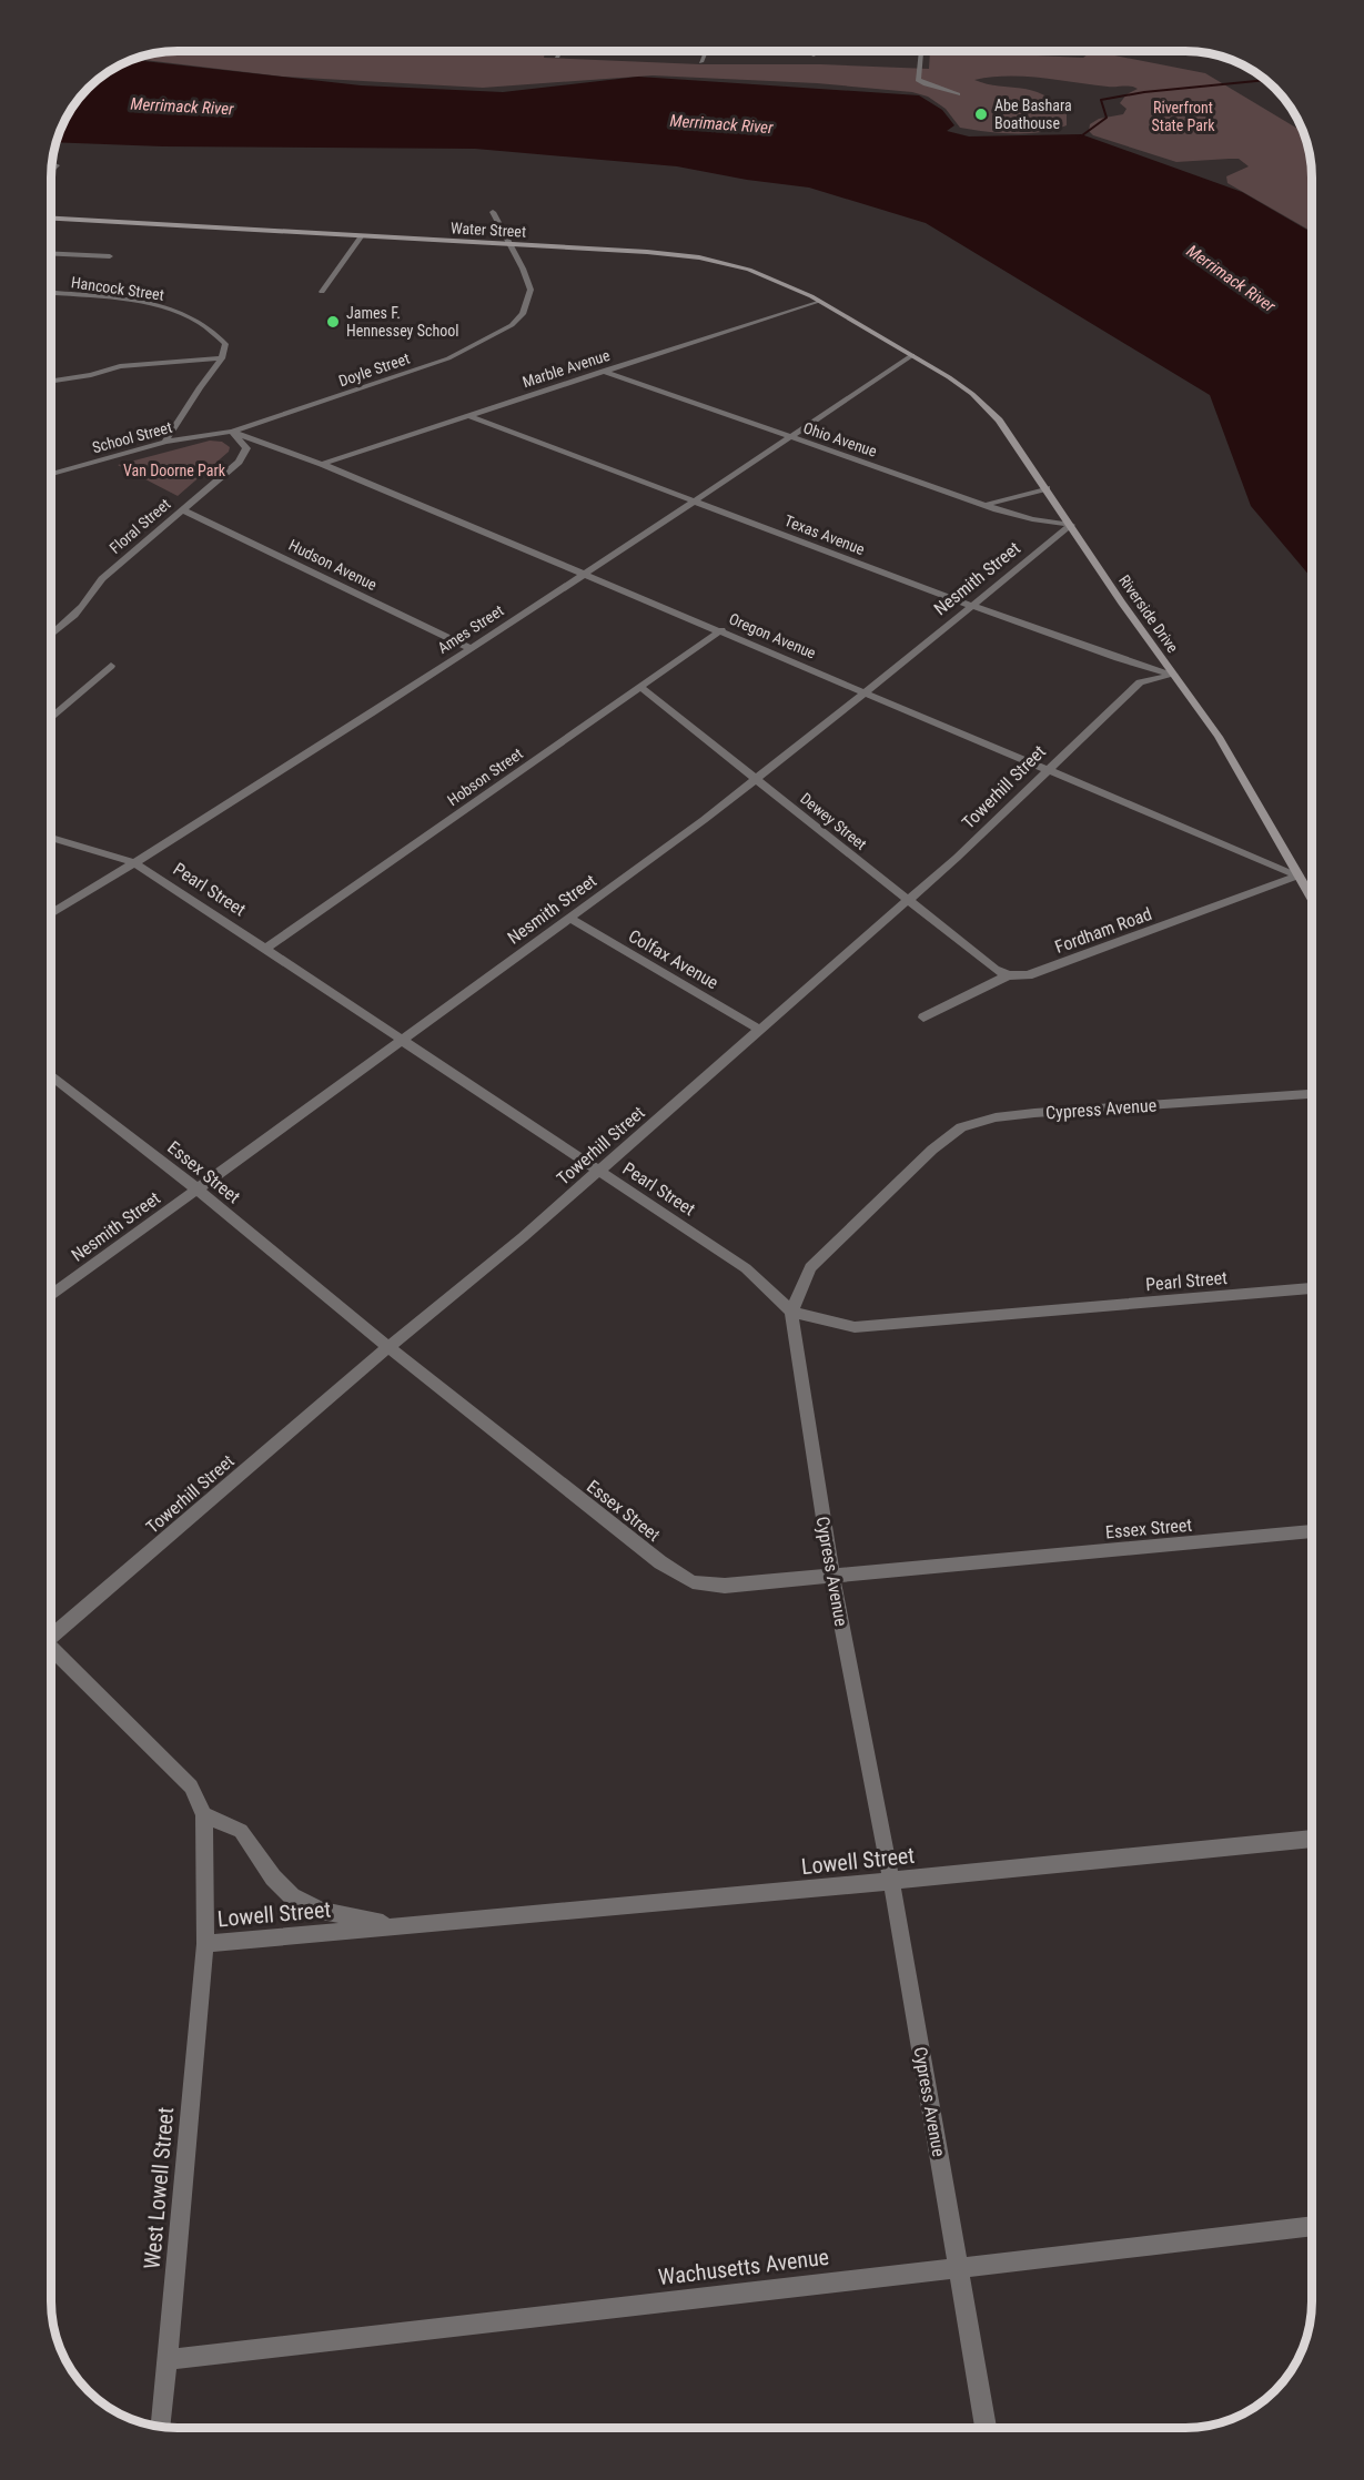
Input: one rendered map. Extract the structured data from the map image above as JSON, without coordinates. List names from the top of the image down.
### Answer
{
  "streets": {
    "main road": ["Water Street", "Riverside Drive"],
    "street": [
      "Hancock Street",
      "Marble Avenue",
      "Doyle Street",
      "School Street",
      "Ohio Avenue",
      "Floral Street",
      "Texas Avenue",
      "Hudson Avenue",
      "Nesmith Street",
      "Ames Street",
      "Oregon Avenue",
      "Hobson Street",
      "Towerhill Street",
      "Dewey Street",
      "Pearl Street",
      "Fordham Road",
      "Colfax Avenue",
      "Cypress Avenue",
      "Essex Street",
      "Lowell Street",
      "West Lowell Street",
      "Wachusetts Avenue"
    ]
  },
  "crossings": [
    ["Water Street", "Marble Avenue"],
    ["Water Street", "Doyle Street"],
    ["Water Street", "Riverside Drive"],
    ["Water Street", "Ames Street"],
    ["Marble Avenue", "Ohio Avenue"],
    ["Marble Avenue", "Texas Avenue"],
    ["Marble Avenue", "Oregon Avenue"],
    ["Doyle Street", "School Street"],
    ["Doyle Street", "Floral Street"],
    ["Doyle Street", "Oregon Avenue"],
    ["School Street", "Floral Street"],
    ["School Street", "Oregon Avenue"],
    ["Ohio Avenue", "Nesmith Street"],
    ["Ohio Avenue", "Riverside Drive"],
    ["Ohio Avenue", "Ames Street"],
    ["Floral Street", "Hudson Avenue"],
    ["Floral Street", "Oregon Avenue"],
    ["Texas Avenue", "Nesmith Street"],
    ["Texas Avenue", "Riverside Drive"],
    ["Texas Avenue", "Ames Street"],
    ["Texas Avenue", "Towerhill Street"],
    ["Hudson Avenue", "Ames Street"],
    ["Nesmith Street", "Riverside Drive"],
    ["Nesmith Street", "Oregon Avenue"],
    ["Nesmith Street", "Dewey Street"],
    ["Nesmith Street", "Pearl Street"],
    ["Nesmith Street", "Colfax Avenue"],
    ["Nesmith Street", "Essex Street"],
    ["Riverside Drive", "Ames Street"],
    ["Riverside Drive", "Oregon Avenue"],
    ["Riverside Drive", "Towerhill Street"],
    ["Riverside Drive", "Fordham Road"],
    ["Ames Street", "Oregon Avenue"],
    ["Ames Street", "Pearl Street"],
    ["Oregon Avenue", "Hobson Street"],
    ["Oregon Avenue", "Towerhill Street"],
    ["Oregon Avenue", "Fordham Road"],
    ["Hobson Street", "Dewey Street"],
    ["Hobson Street", "Pearl Street"],
    ["Towerhill Street", "Dewey Street"],
    ["Towerhill Street", "Pearl Street"],
    ["Towerhill Street", "Colfax Avenue"],
    ["Towerhill Street", "Essex Street"],
    ["Dewey Street", "Fordham Road"],
    ["Pearl Street", "Cypress Avenue"],
    ["Cypress Avenue", "Essex Street"],
    ["Cypress Avenue", "Lowell Street"],
    ["Cypress Avenue", "Wachusetts Avenue"],
    ["Lowell Street", "West Lowell Street"],
    ["West Lowell Street", "Wachusetts Avenue"]
  ],
  "water": ["Merrimack River"],
  "parks": ["Riverfront State Park", "Van Doorne Park"],
  "places": ["Abe Bashara Boathouse", "James F. Hennessey School"]
}
